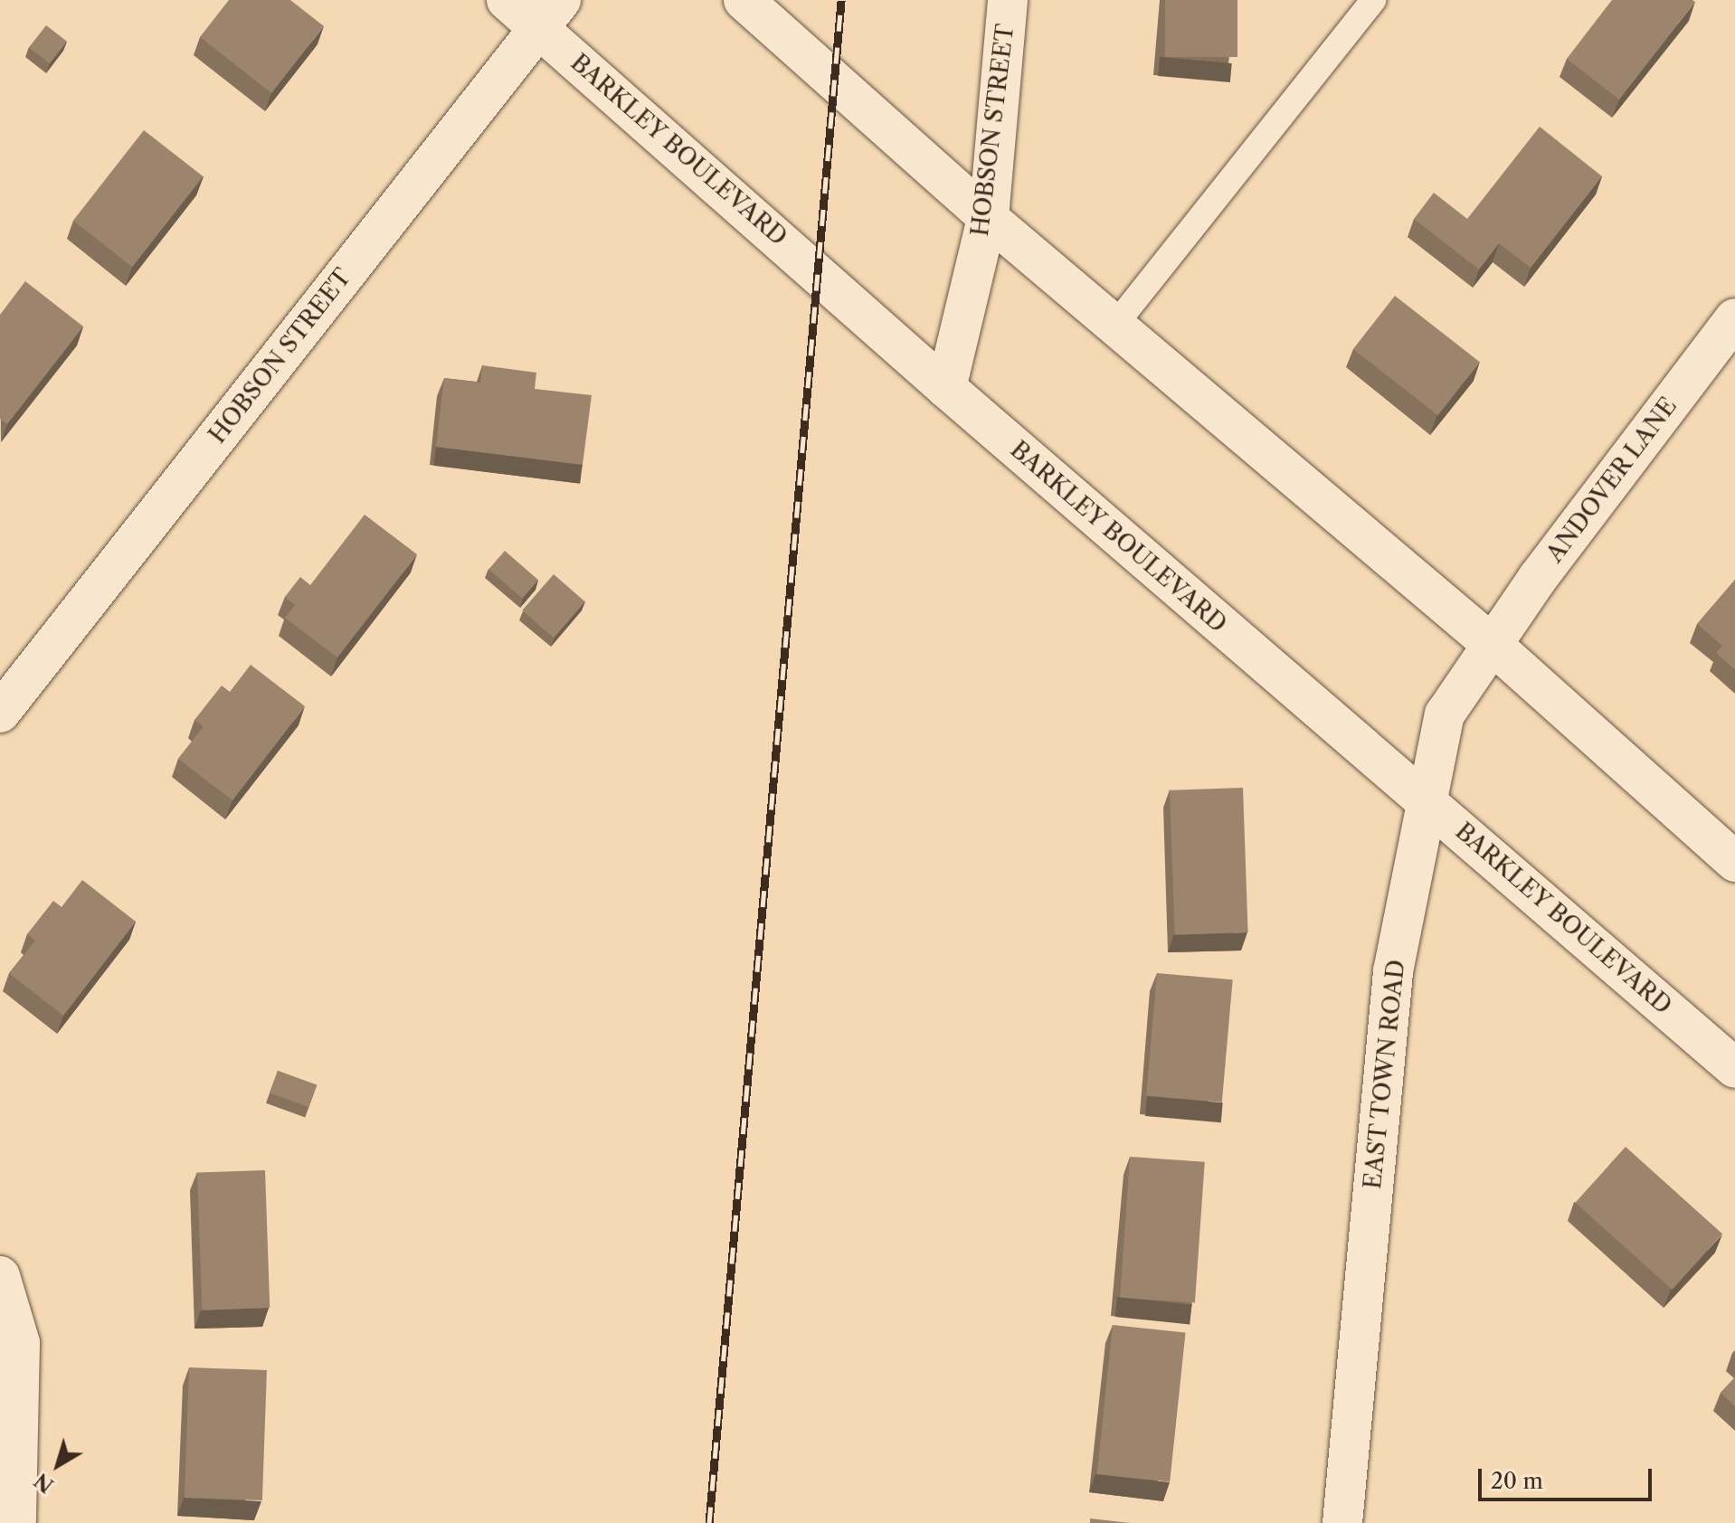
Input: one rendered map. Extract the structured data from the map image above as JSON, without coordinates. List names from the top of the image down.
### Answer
{
  "streets": {
    "street": [
      "HOBSON STREET",
      "BARKLEY BOULEVARD",
      "ANDOVER LANE",
      "EAST TOWN ROAD"
    ]
  },
  "crossings": [
    ["HOBSON STREET", "BARKLEY BOULEVARD"],
    ["BARKLEY BOULEVARD", "EAST TOWN ROAD"],
    ["ANDOVER LANE", "EAST TOWN ROAD"]
  ],
  "scale_bar": "20 m",
  "north": "bottom left"
}
